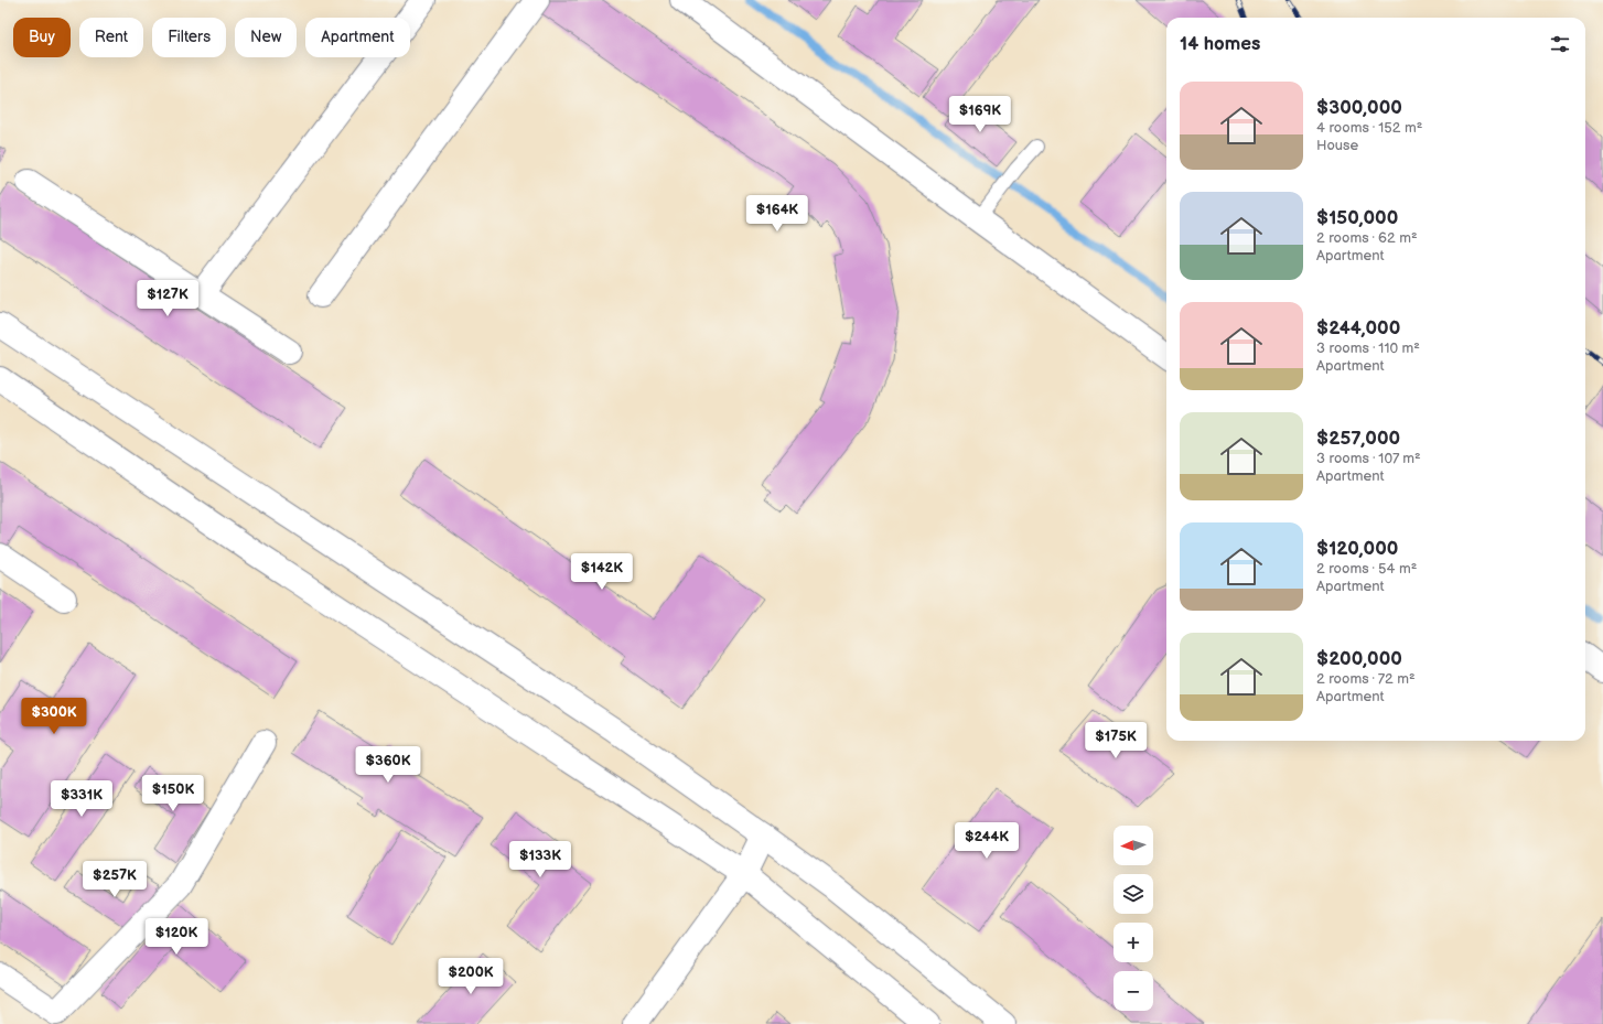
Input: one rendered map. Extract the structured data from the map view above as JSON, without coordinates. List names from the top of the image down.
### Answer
{
  "north": "left",
  "page": {
    "chip": [
      "Buy",
      "Rent",
      "Filters",
      "New",
      "Apartment"
    ],
    "heading": "14 homes",
    "list": [
      {
        "name": "$300,000",
        "note": "4 rooms · 152 m² · House"
      },
      {
        "name": "$150,000",
        "note": "2 rooms · 62 m² · Apartment"
      },
      {
        "name": "$244,000",
        "note": "3 rooms · 110 m² · Apartment"
      },
      {
        "name": "$257,000",
        "note": "3 rooms · 107 m² · Apartment"
      },
      {
        "name": "$120,000",
        "note": "2 rooms · 54 m² · Apartment"
      },
      {
        "name": "$200,000",
        "note": "2 rooms · 72 m² · Apartment"
      }
    ],
    "price": [
      "$169K",
      "$164K",
      "$127K",
      "$142K",
      "$300K",
      "$175K",
      "$360K",
      "$150K",
      "$331K",
      "$244K",
      "$133K",
      "$257K",
      "$120K",
      "$200K"
    ],
    "map_buttons": ["+", "−"]
  }
}
